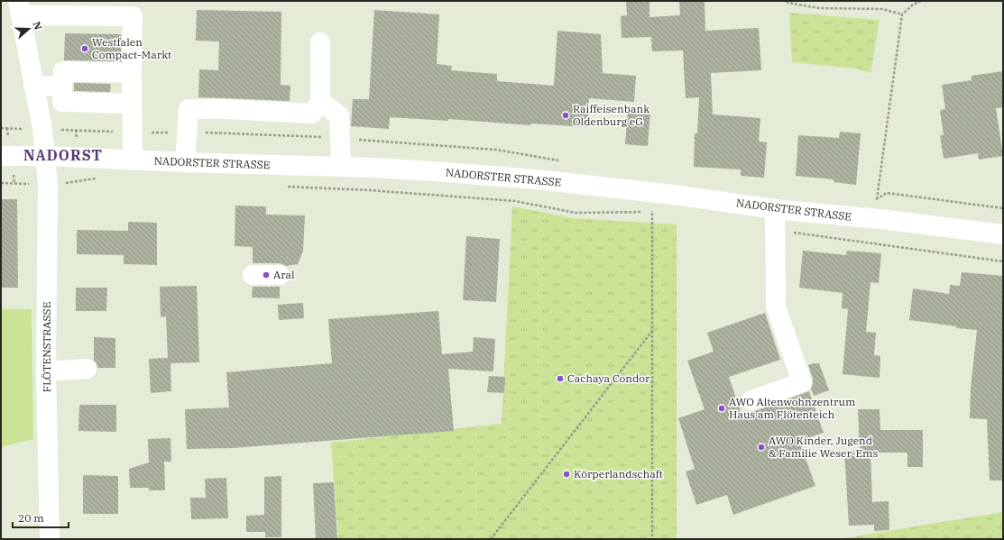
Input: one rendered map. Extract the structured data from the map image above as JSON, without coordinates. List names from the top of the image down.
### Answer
{
  "streets": {
    "street": ["NADORSTER STRASSE", "FLÖTENSTRASSE"]
  },
  "crossings": [
    ["NADORSTER STRASSE", "FLÖTENSTRASSE"]
  ],
  "districts": ["NADORST"],
  "places": [
    "Westfalen Compact-Markt",
    "Raiffeisenbank Oldenburg eG",
    "Aral",
    "Cachaya Condor",
    "AWO Altenwohnzentrum Haus am Flötenteich",
    "AWO Kinder, Jugend & Familie Weser-Ems",
    "Körperlandschaft"
  ],
  "scale_bar": "20 m",
  "north": "right"
}
